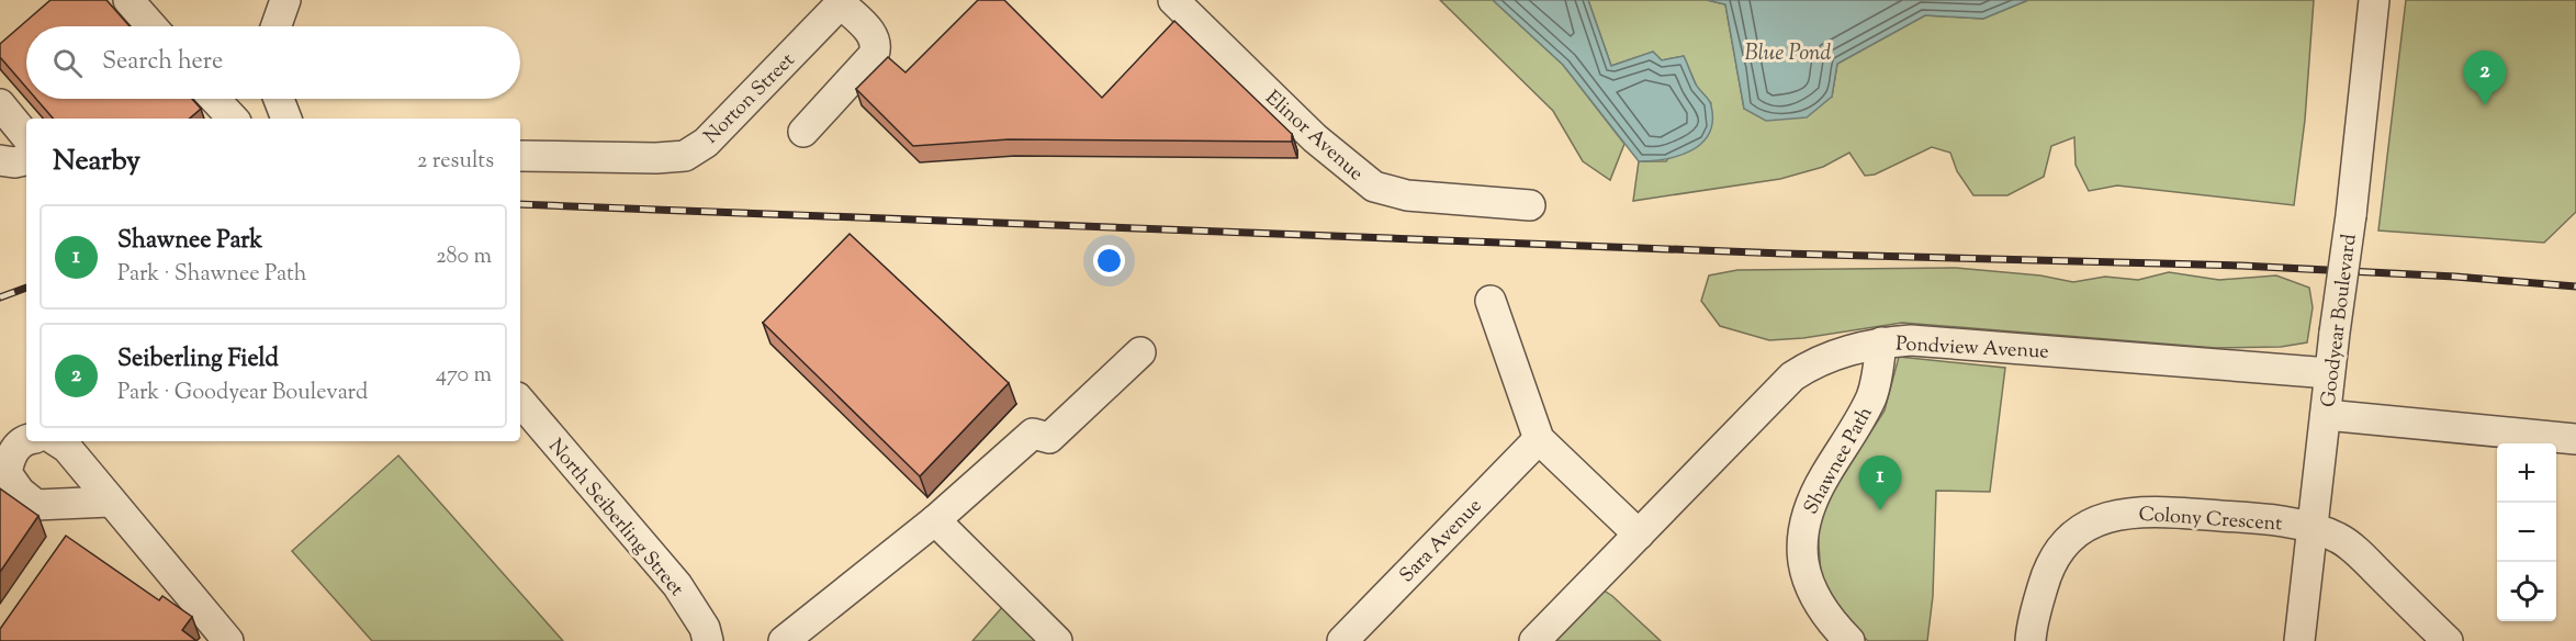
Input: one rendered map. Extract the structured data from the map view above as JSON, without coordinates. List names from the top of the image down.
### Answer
{
  "streets": {
    "street": [
      "Norton Street",
      "Elinor Avenue",
      "Goodyear Boulevard",
      "Pondview Avenue",
      "Shawnee Path",
      "North Seiberling Street",
      "Colony Crescent",
      "Sara Avenue"
    ]
  },
  "crossings": [
    ["Goodyear Boulevard", "Pondview Avenue"],
    ["Goodyear Boulevard", "Colony Crescent"],
    ["Pondview Avenue", "Shawnee Path"]
  ],
  "water": ["Blue Pond"],
  "page": {
    "search": "Search here",
    "pins": ["2", "1"],
    "heading": ["Nearby", "2 results"],
    "list": [
      {
        "mark": "1",
        "name": "Shawnee Park",
        "note": "Park · Shawnee Path",
        "value": "280 m"
      },
      {
        "mark": "2",
        "name": "Seiberling Field",
        "note": "Park · Goodyear Boulevard",
        "value": "470 m"
      }
    ],
    "map_buttons": ["+", "−"]
  }
}
